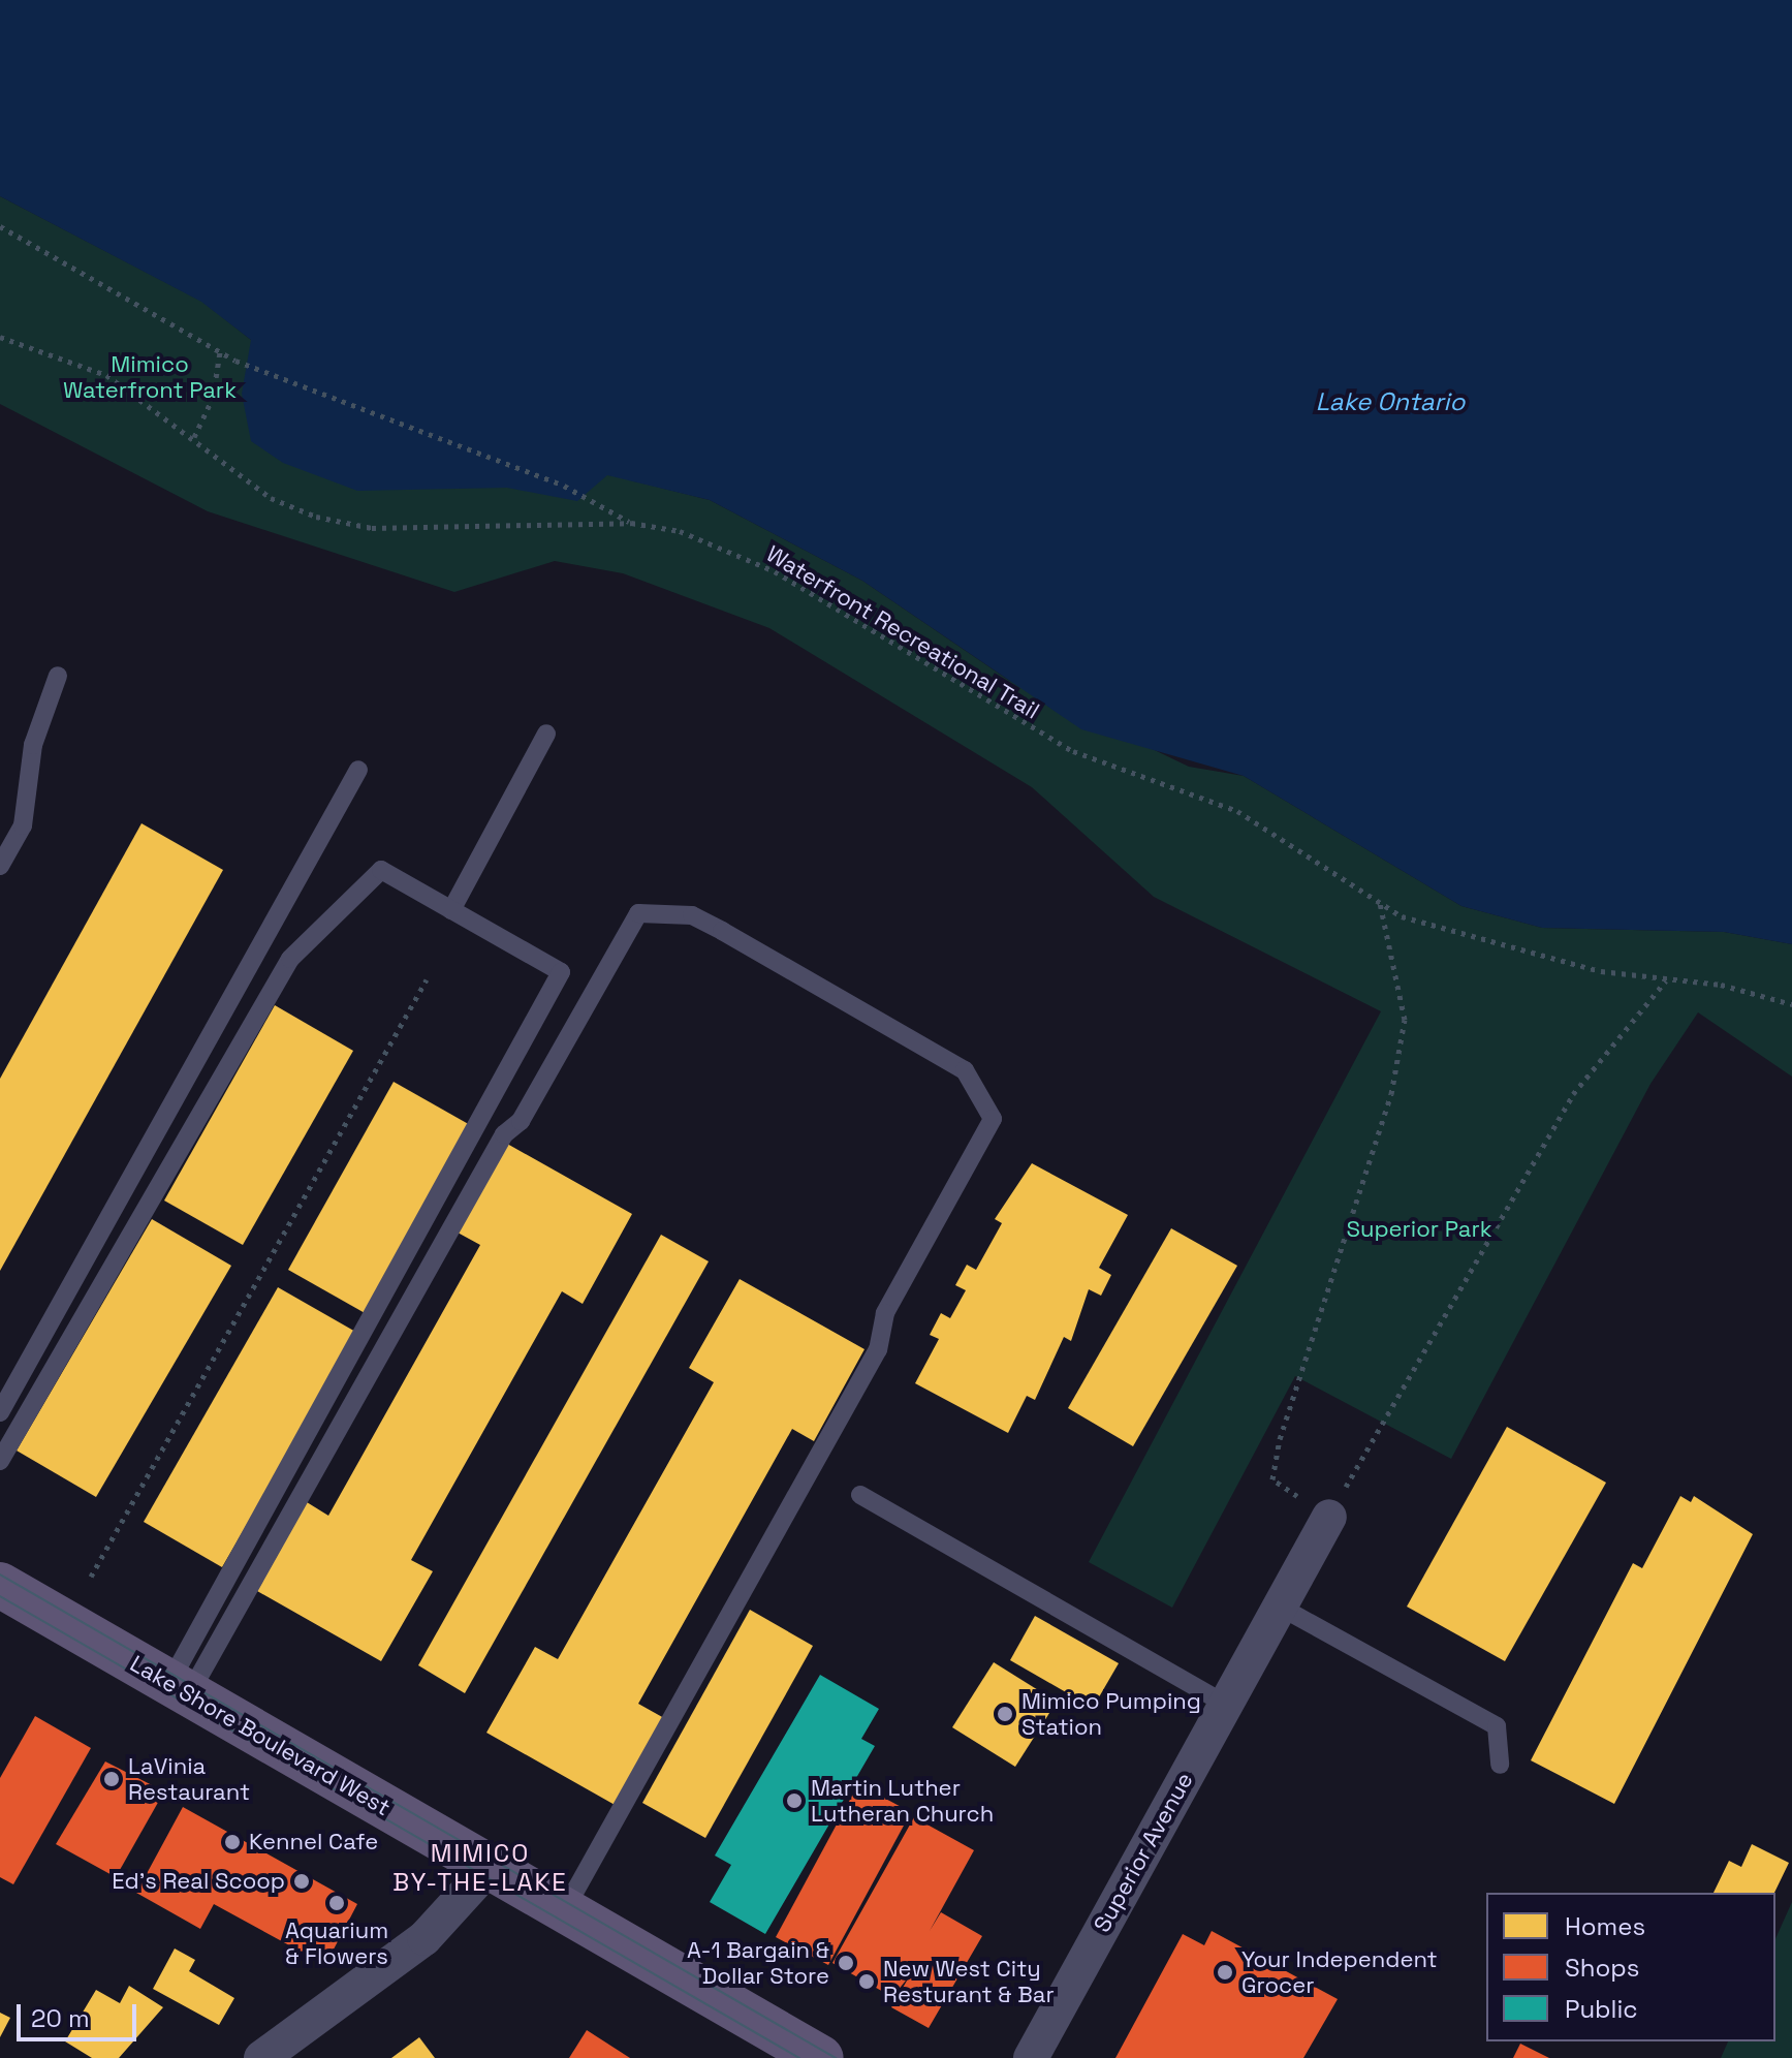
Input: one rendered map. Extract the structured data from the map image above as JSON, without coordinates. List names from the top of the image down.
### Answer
{
  "streets": {
    "main road": ["Lake Shore Boulevard West"],
    "street": ["Superior Avenue"],
    "path": ["Waterfront Recreational Trail"]
  },
  "districts": ["MIMICO BY-THE-LAKE"],
  "water": ["Lake Ontario"],
  "parks": ["Mimico Waterfront Park", "Superior Park"],
  "places": [
    "Mimico Pumping Station",
    "LaVinia Restaurant",
    "Martin Luther Lutheran Church",
    "Kennel Cafe",
    "Ed's Real Scoop",
    "Aquarium & Flowers",
    "A-1 Bargain & Dollar Store",
    "Your Independent Grocer",
    "New West City Resturant & Bar"
  ],
  "legend": ["Homes", "Shops", "Public"],
  "scale_bar": "20 m"
}
